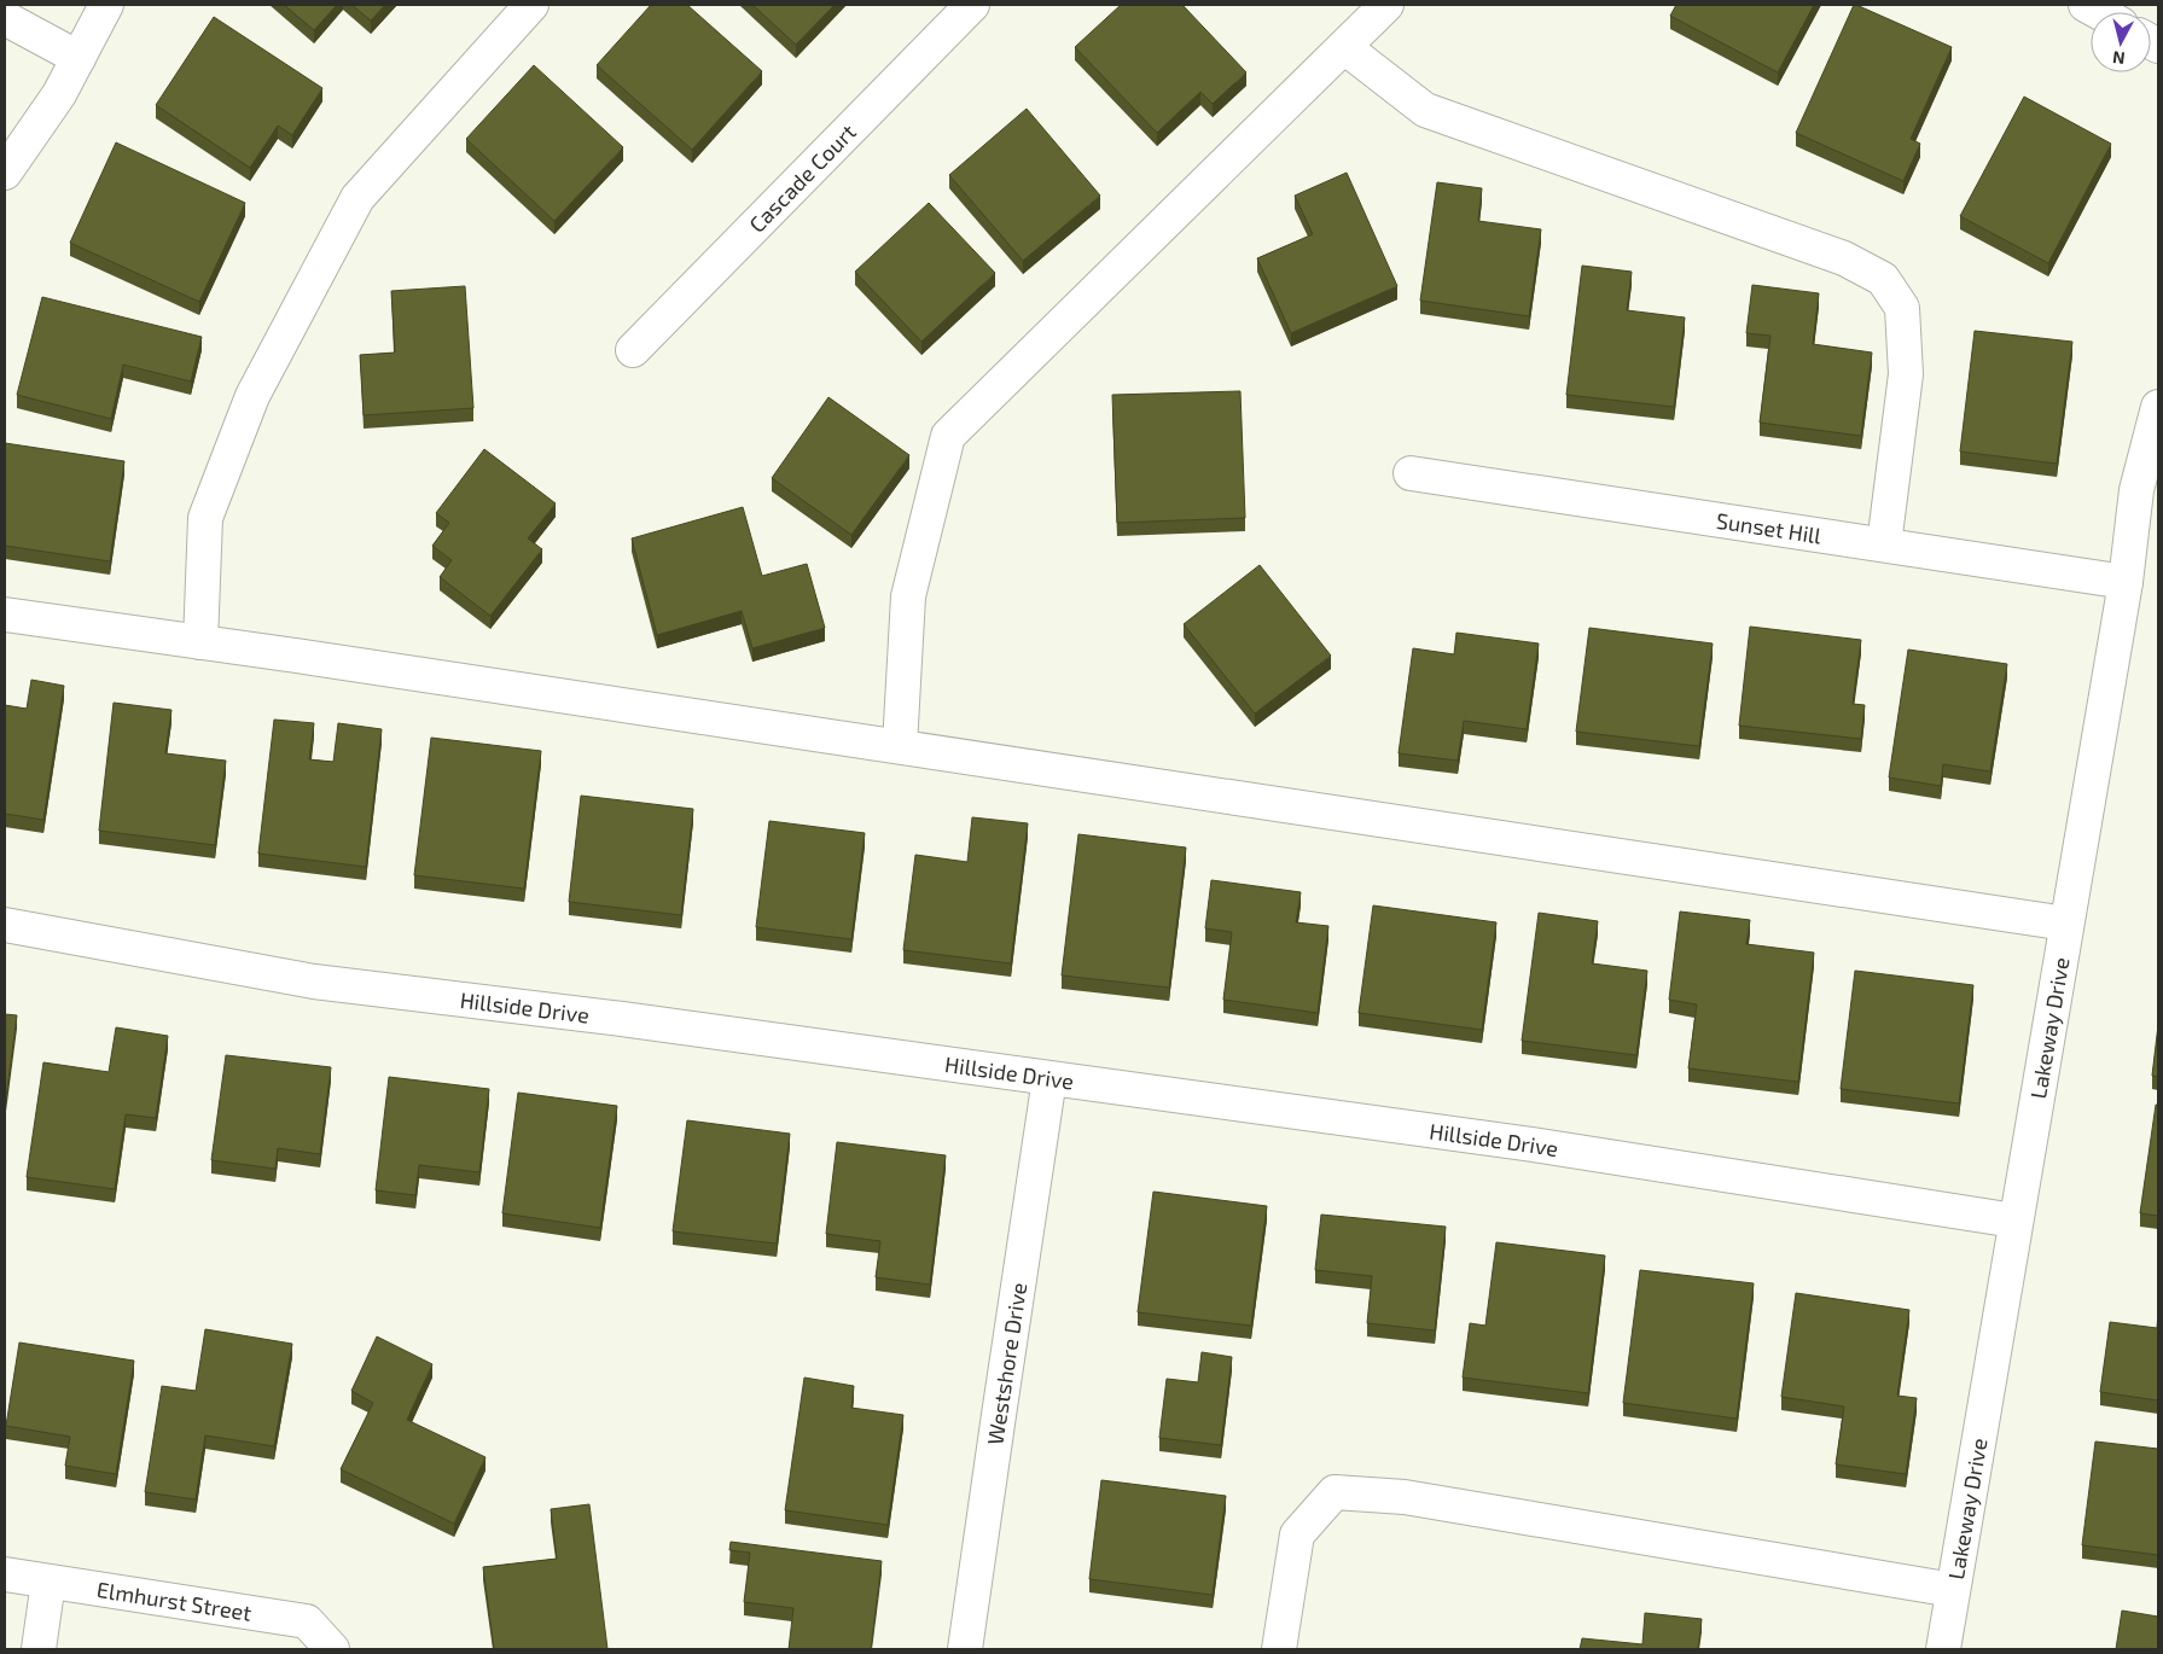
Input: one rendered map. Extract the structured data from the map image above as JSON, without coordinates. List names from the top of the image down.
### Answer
{
  "streets": {
    "street": [
      "Cascade Court",
      "Sunset Hill",
      "Hillside Drive",
      "Lakeway Drive",
      "Westshore Drive",
      "Elmhurst Street"
    ]
  },
  "crossings": [
    ["Sunset Hill", "Lakeway Drive"],
    ["Hillside Drive", "Lakeway Drive"],
    ["Hillside Drive", "Westshore Drive"]
  ],
  "north": "bottom"
}
